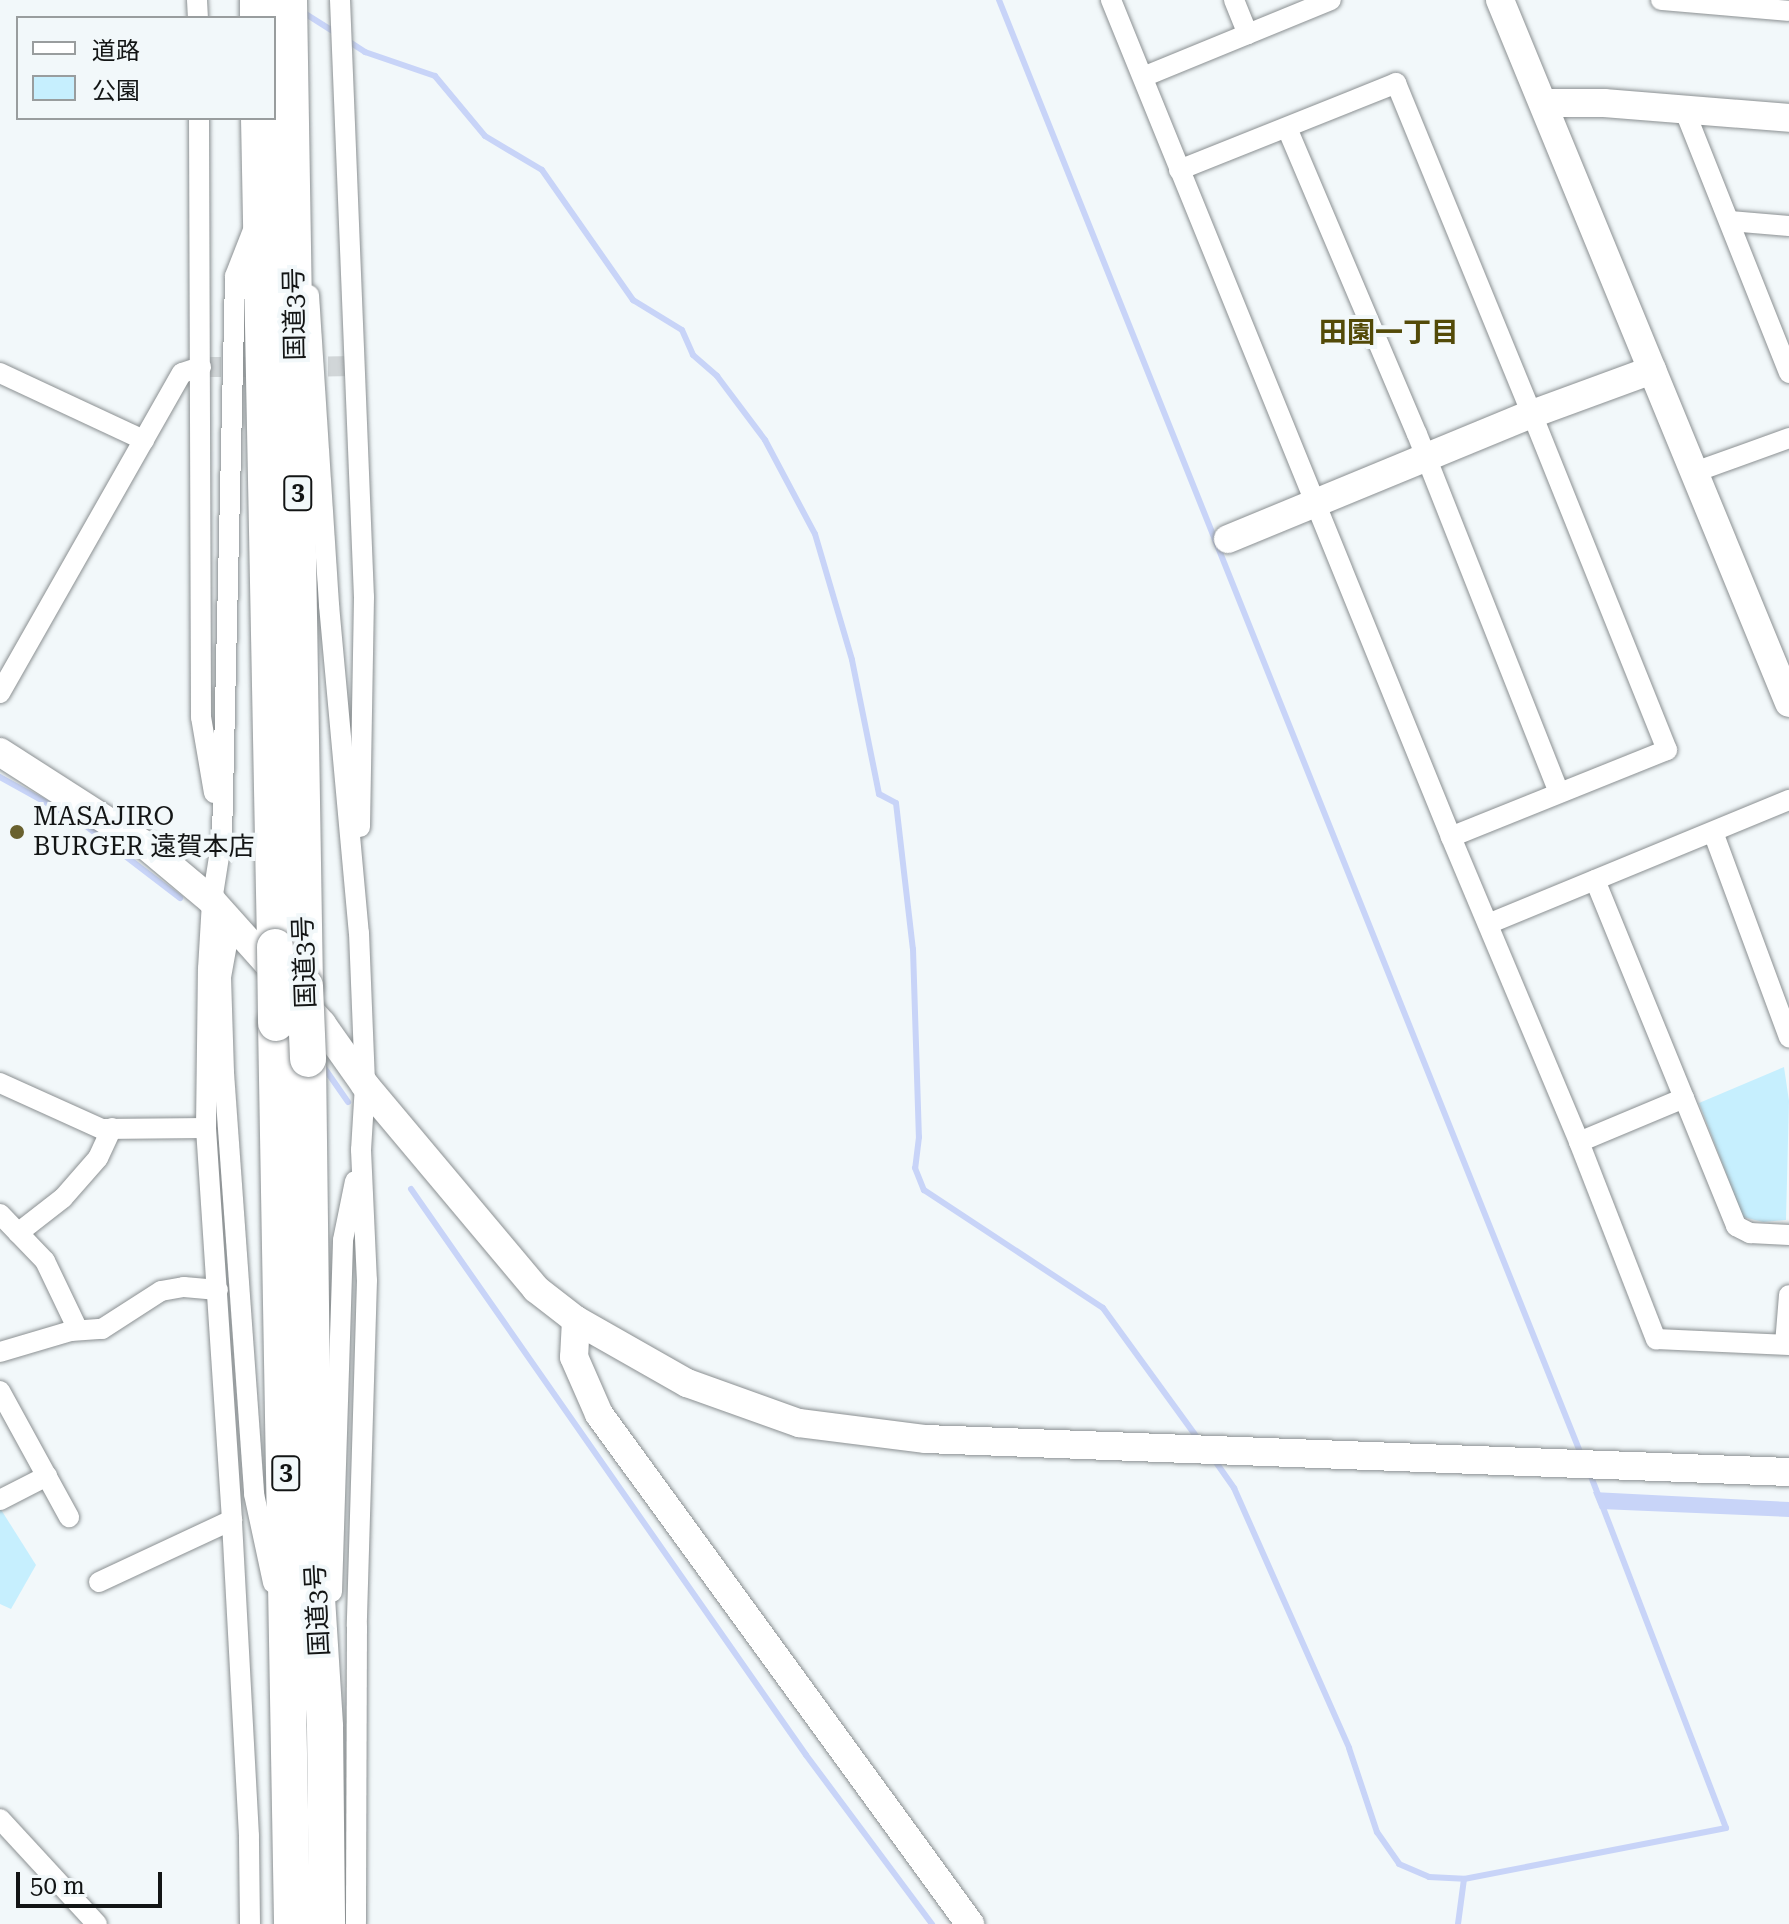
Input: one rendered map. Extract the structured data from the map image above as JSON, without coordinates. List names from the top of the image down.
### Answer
{
  "streets": {
    "highway": ["国道3号", "3"]
  },
  "districts": ["田園一丁目"],
  "places": ["MASAJIRO BURGER 遠賀本店"],
  "legend": ["道路", "公園"],
  "scale_bar": "50 m"
}
